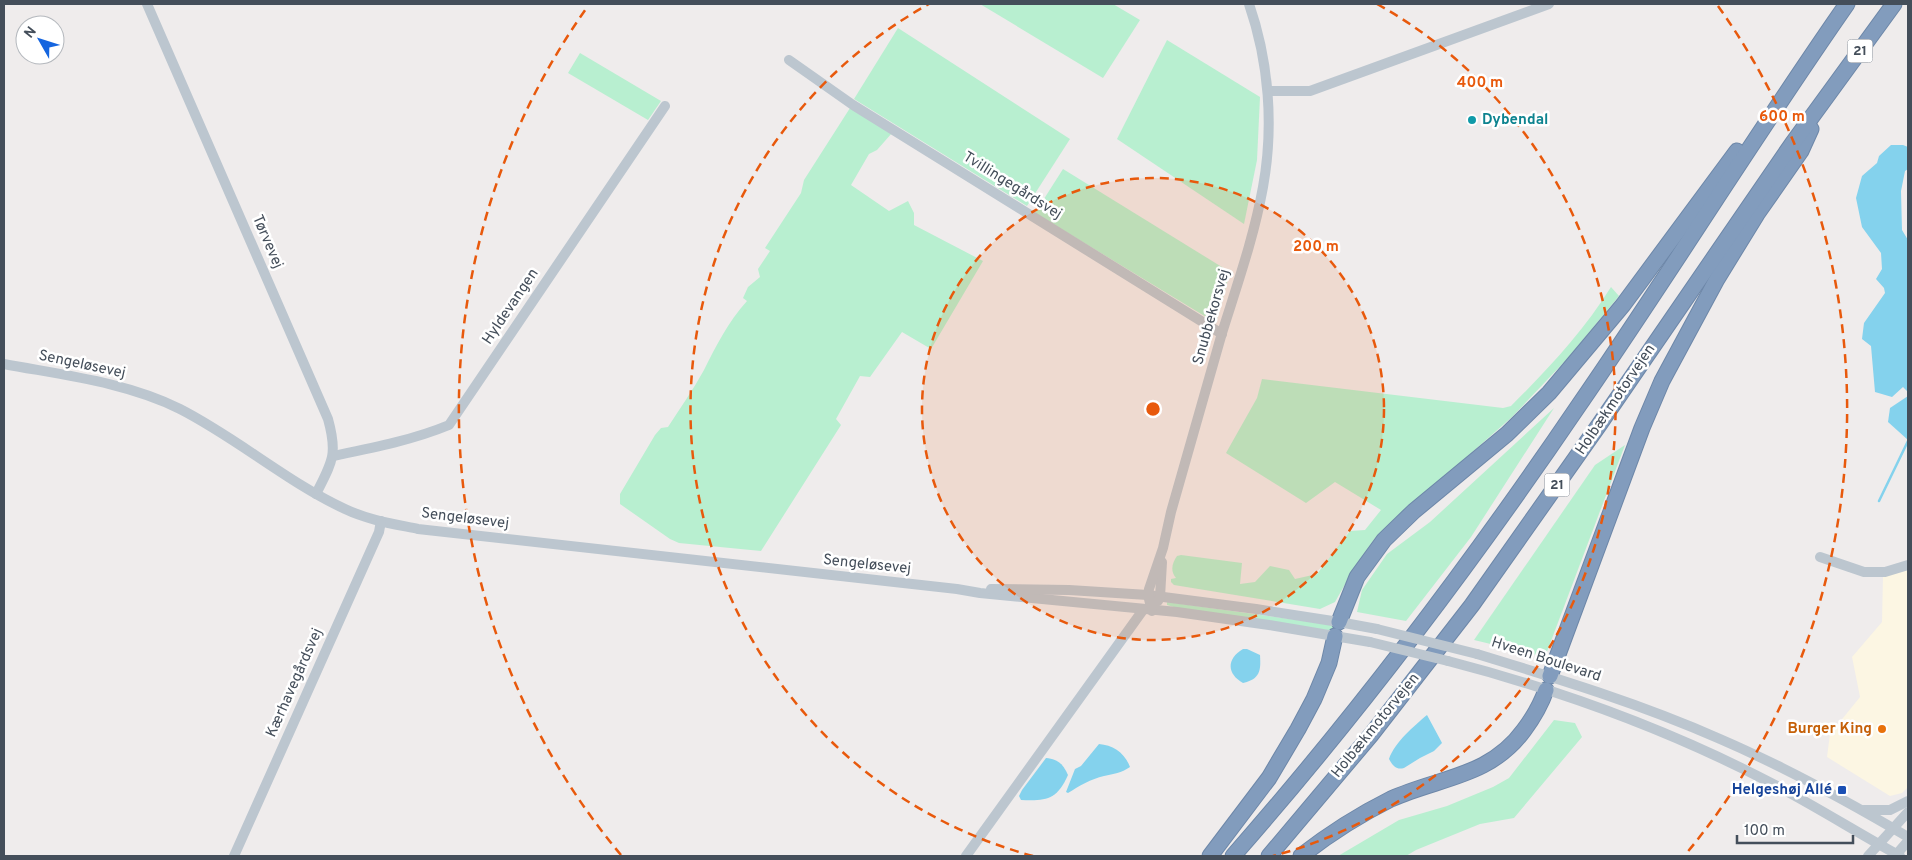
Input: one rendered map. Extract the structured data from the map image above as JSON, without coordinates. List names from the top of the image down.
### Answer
{
  "streets": {
    "highway": ["21", "Holbækmotorvejen"],
    "street": [
      "Tvillingegårdsvej",
      "Tørvevej",
      "Hyldevangen",
      "Snubbekorsvej",
      "Sengeløsevej",
      "Hveen Boulevard",
      "Kærhavegårdsvej"
    ]
  },
  "crossings": [
    ["Tvillingegårdsvej", "Snubbekorsvej"],
    ["Tørvevej", "Hyldevangen"],
    ["Tørvevej", "Sengeløsevej"],
    ["Snubbekorsvej", "Sengeløsevej"],
    ["Snubbekorsvej", "Hveen Boulevard"],
    ["Sengeløsevej", "Hveen Boulevard"],
    ["Sengeløsevej", "Kærhavegårdsvej"]
  ],
  "places": {
    "other": ["Dybendal", "Burger King"],
    "transit": ["Helgeshøj Allé"]
  },
  "scale_bar": "100 m",
  "north": "top left",
  "rings": ["400 m", "600 m", "200 m"]
}
